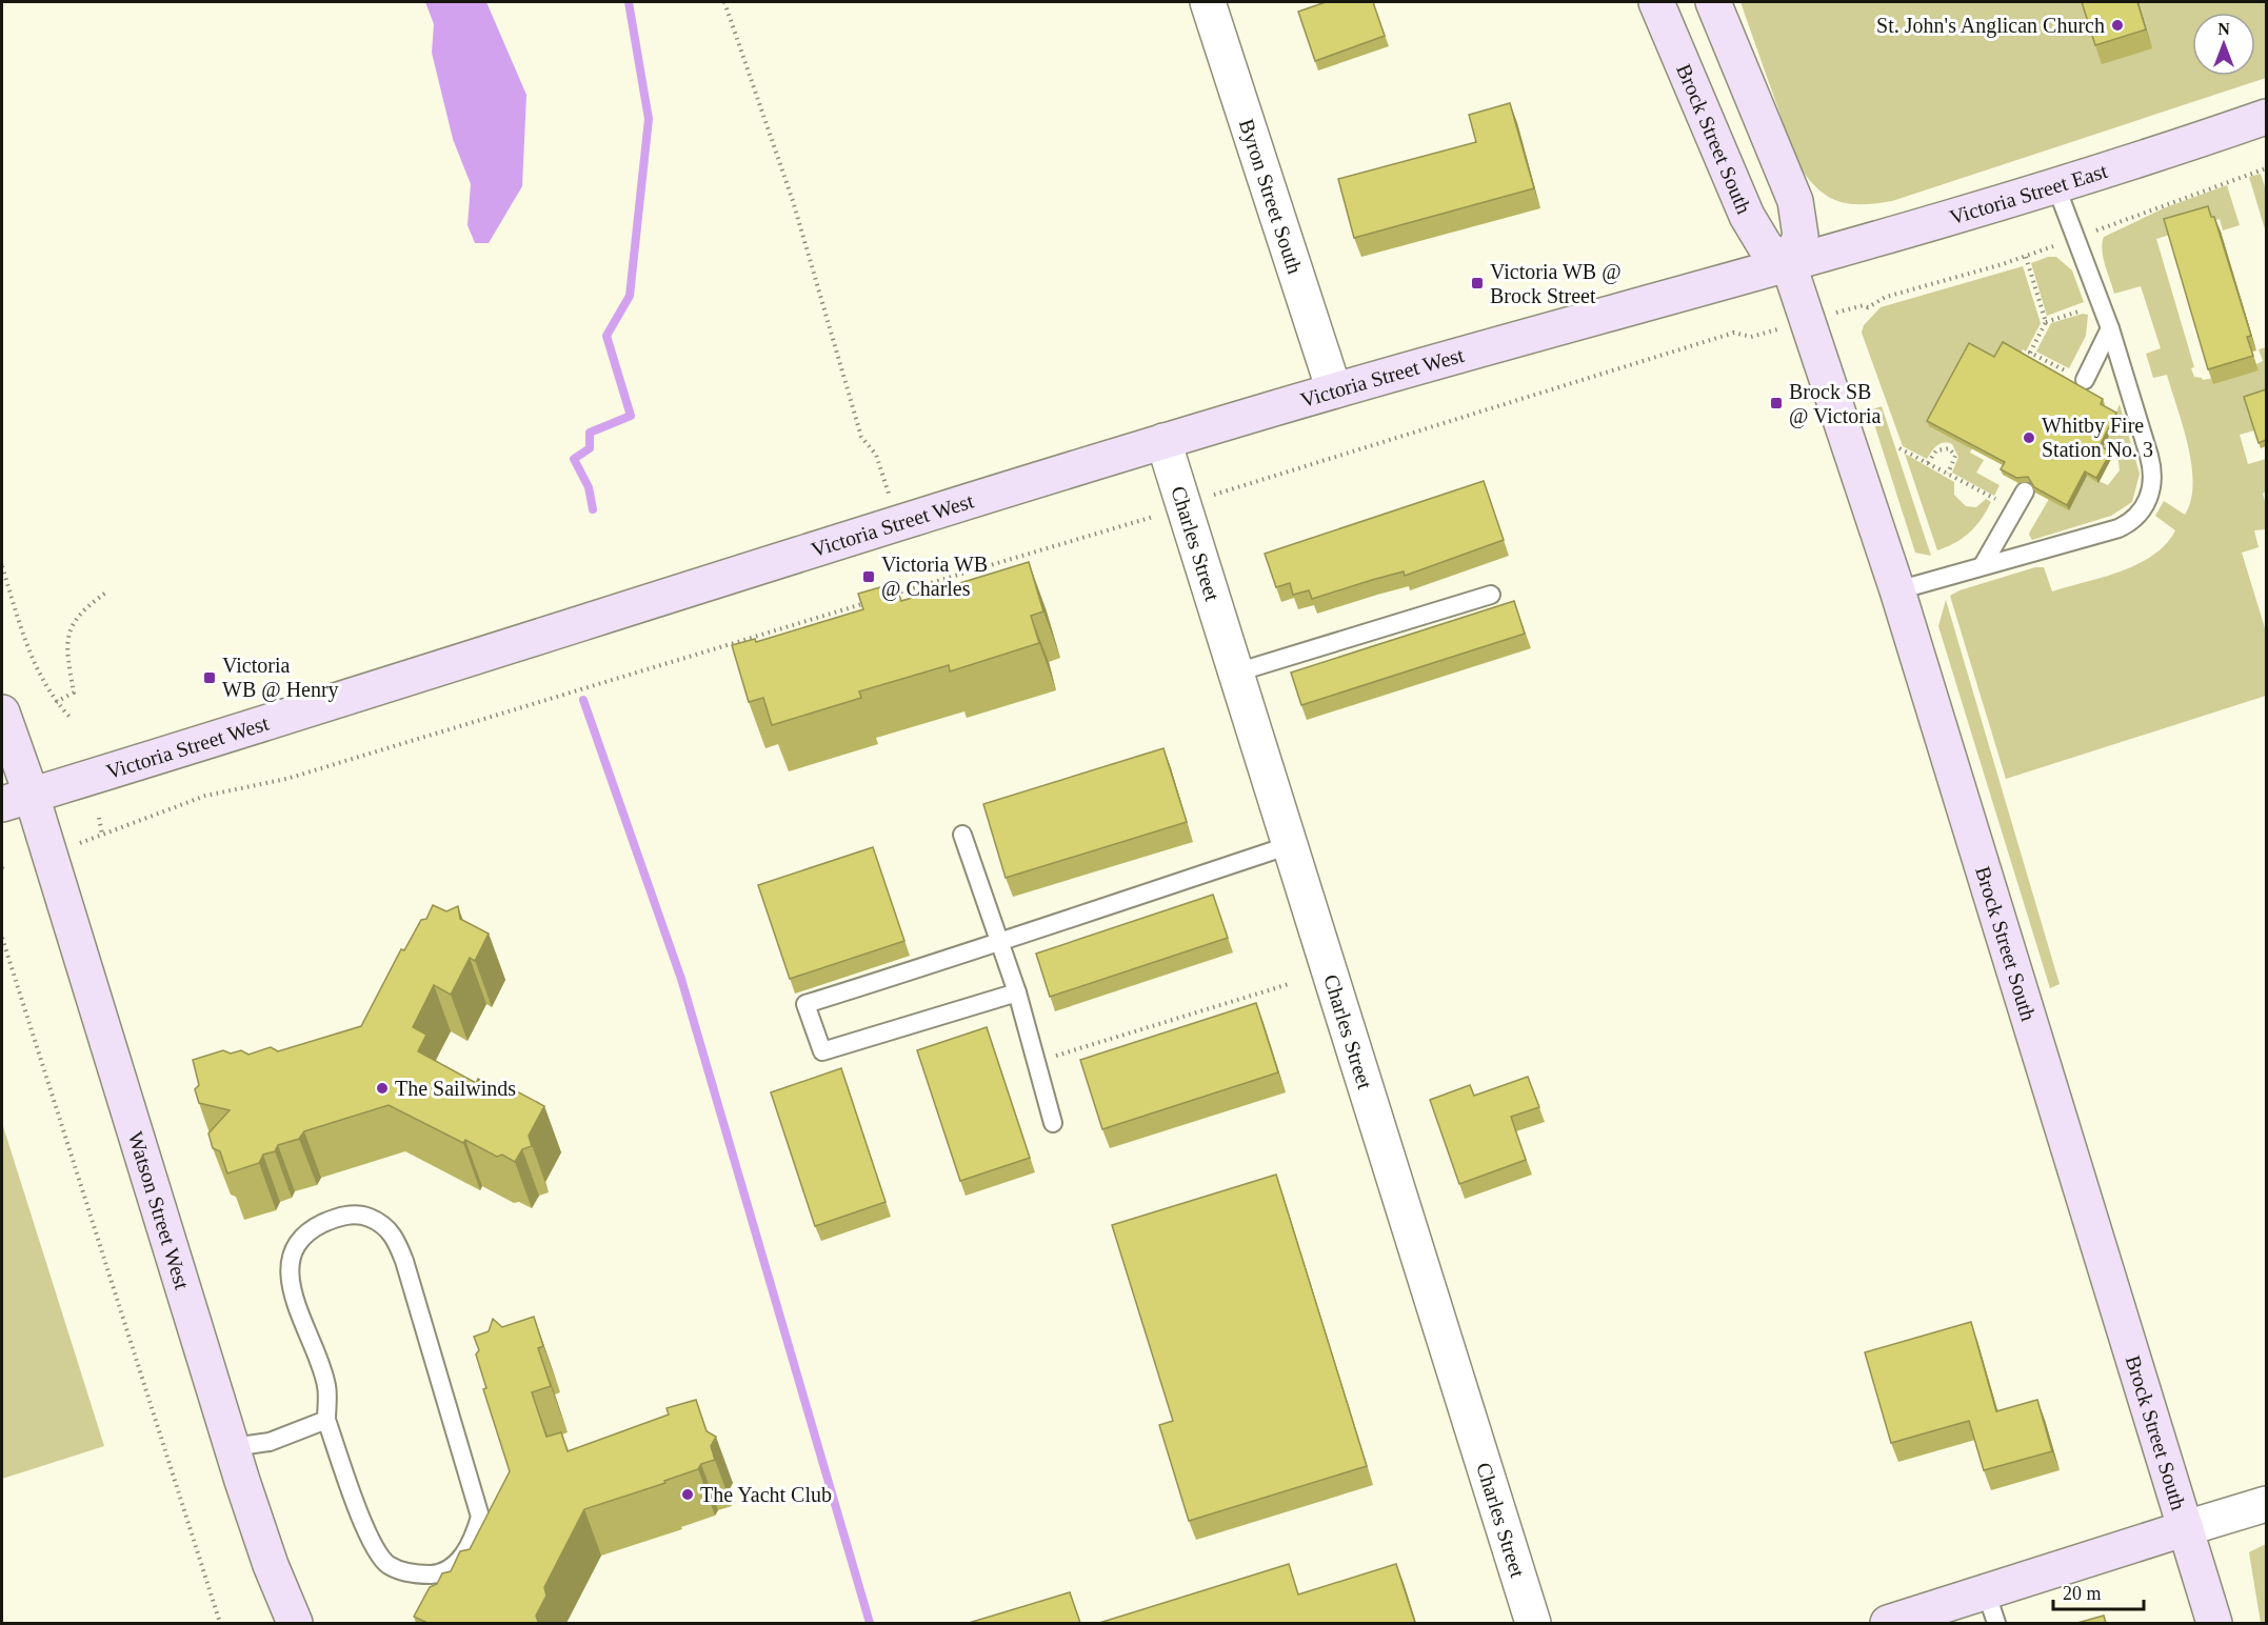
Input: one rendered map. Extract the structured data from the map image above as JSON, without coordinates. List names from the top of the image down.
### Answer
{
  "streets": {
    "main road": [
      "Brock Street South",
      "Victoria Street East",
      "Victoria Street West",
      "Watson Street West"
    ],
    "street": ["Byron Street South", "Charles Street"]
  },
  "crossings": [
    ["Brock Street South", "Victoria Street East"],
    ["Brock Street South", "Victoria Street West"],
    ["Victoria Street East", "Victoria Street West"],
    ["Byron Street South", "Victoria Street West"],
    ["Victoria Street West", "Charles Street"],
    ["Victoria Street West", "Watson Street West"]
  ],
  "places": {
    "other": [
      "St. John's Anglican Church",
      "Whitby Fire Station No. 3",
      "The Sailwinds",
      "The Yacht Club"
    ],
    "transit": [
      "Victoria WB @ Brock Street",
      "Brock SB @ Victoria",
      "Victoria WB @ Charles",
      "Victoria WB @ Henry"
    ]
  },
  "scale_bar": "20 m",
  "north": "top"
}
